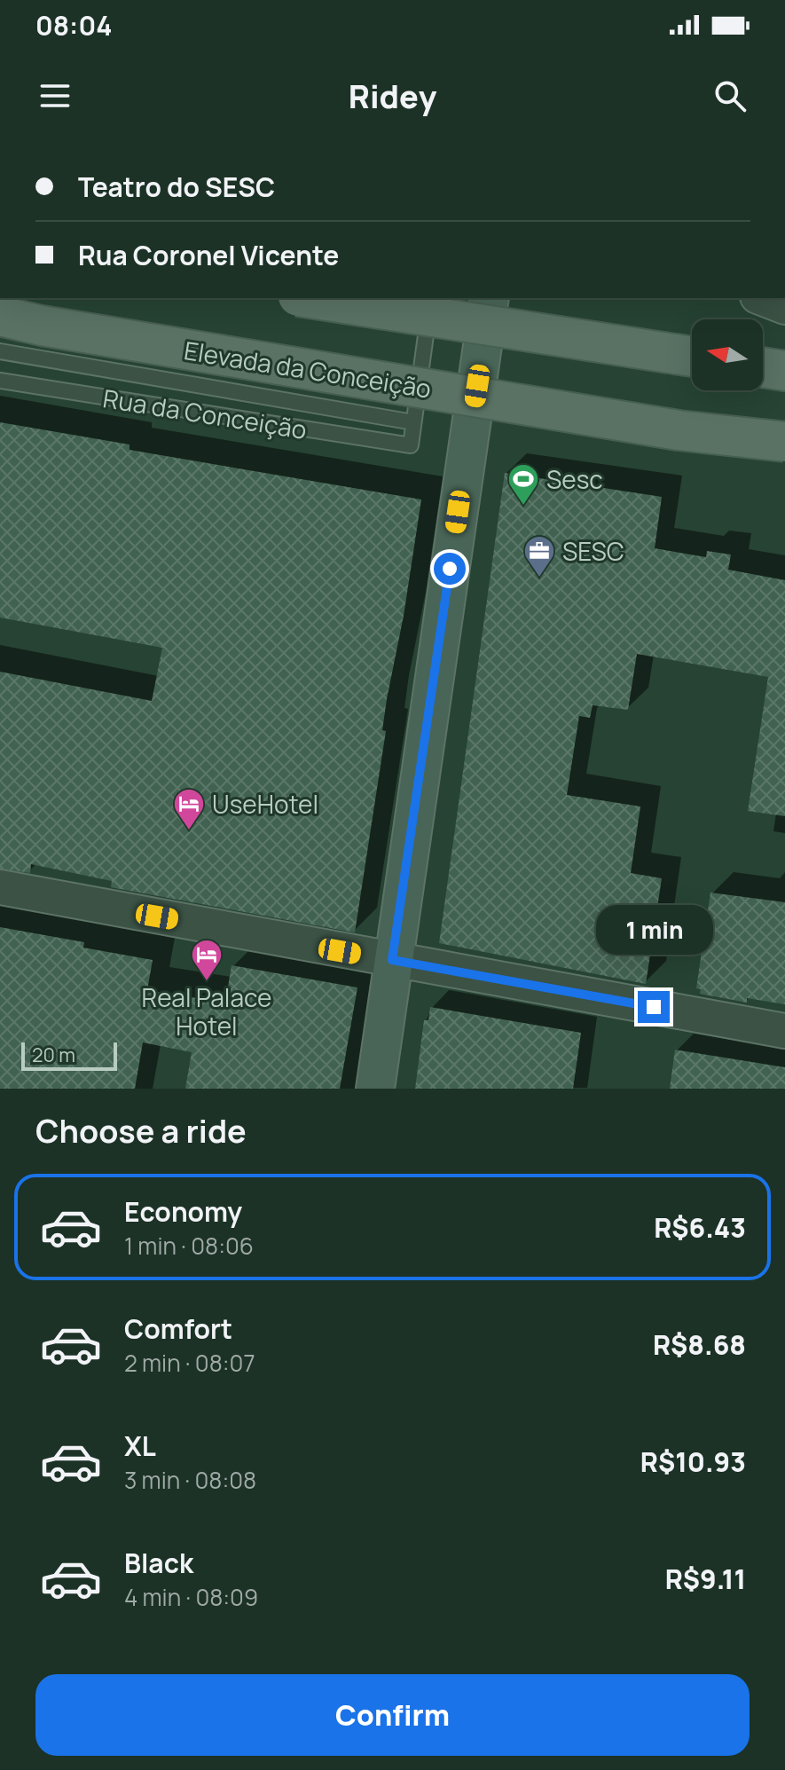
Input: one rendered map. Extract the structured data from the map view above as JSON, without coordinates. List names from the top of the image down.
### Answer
{
  "streets": {
    "main road": ["Elevada da Conceição"],
    "lane": ["Rua da Conceição"]
  },
  "places": {
    "sports": ["Sesc"],
    "office": ["SESC"],
    "hotel": ["UseHotel", "Real Palace Hotel"]
  },
  "scale_bar": "20 m",
  "north": "left",
  "page": {
    "status": "08:04",
    "header": "Ridey",
    "banner": ["Teatro do SESC", "Rua Coronel Vicente"],
    "bubble": "1 min",
    "scale": "20 m",
    "heading": "Choose a ride",
    "list": [
      {
        "name": "Economy",
        "note": "1 min · 08:06",
        "value": "R$6.43"
      },
      {
        "name": "Comfort",
        "note": "2 min · 08:07",
        "value": "R$8.68"
      },
      {
        "name": "XL",
        "note": "3 min · 08:08",
        "value": "R$10.93"
      },
      {
        "name": "Black",
        "note": "4 min · 08:09",
        "value": "R$9.11"
      }
    ],
    "buttons": "Confirm"
  }
}
